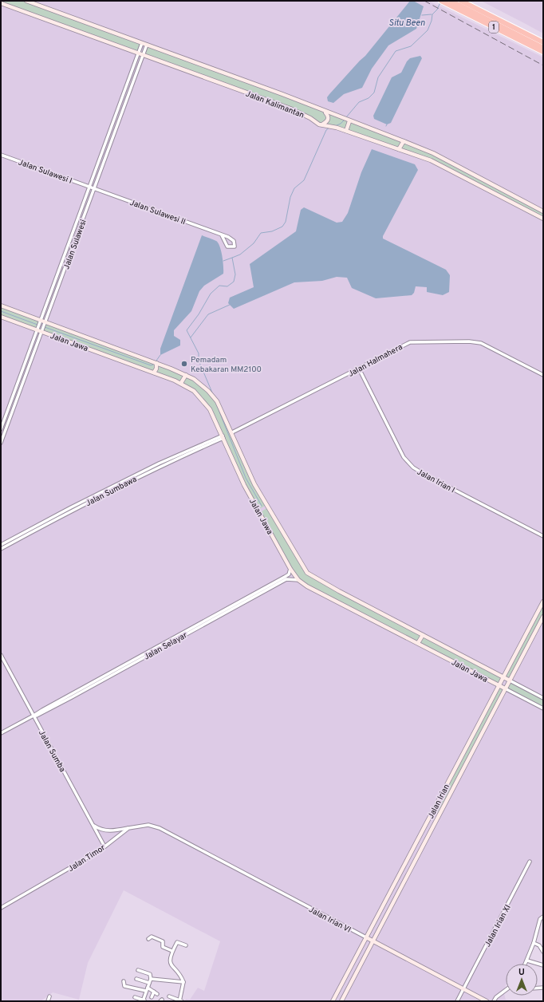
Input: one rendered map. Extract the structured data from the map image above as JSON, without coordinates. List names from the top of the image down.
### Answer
{
  "streets": {
    "highway": ["1"],
    "street": [
      "Jalan Kalimantan",
      "Jalan Sulawesi I",
      "Jalan Sulawesi II",
      "Jalan Sulawesi",
      "Jalan Jawa",
      "Jalan Halmahera",
      "Jalan Irian I",
      "Jalan Sumbawa",
      "Jalan Selayar",
      "Jalan Sumba",
      "Jalan Irian",
      "Jalan Timor",
      "Jalan Irian VI",
      "Jalan Irian XI"
    ]
  },
  "crossings": [
    ["Jalan Kalimantan", "Jalan Sulawesi"],
    ["Jalan Sulawesi I", "Jalan Sulawesi II"],
    ["Jalan Sulawesi I", "Jalan Sulawesi"],
    ["Jalan Sulawesi II", "Jalan Sulawesi"],
    ["Jalan Sulawesi", "Jalan Jawa"],
    ["Jalan Jawa", "Jalan Halmahera"],
    ["Jalan Jawa", "Jalan Sumbawa"],
    ["Jalan Jawa", "Jalan Selayar"],
    ["Jalan Jawa", "Jalan Irian"],
    ["Jalan Halmahera", "Jalan Irian I"],
    ["Jalan Selayar", "Jalan Sumba"],
    ["Jalan Sumba", "Jalan Timor"],
    ["Jalan Irian", "Jalan Irian VI"],
    ["Jalan Timor", "Jalan Irian VI"],
    ["Jalan Irian VI", "Jalan Irian XI"]
  ],
  "water": ["Situ Been"],
  "places": ["Pemadam Kebakaran MM2100"],
  "north": "top"
}
